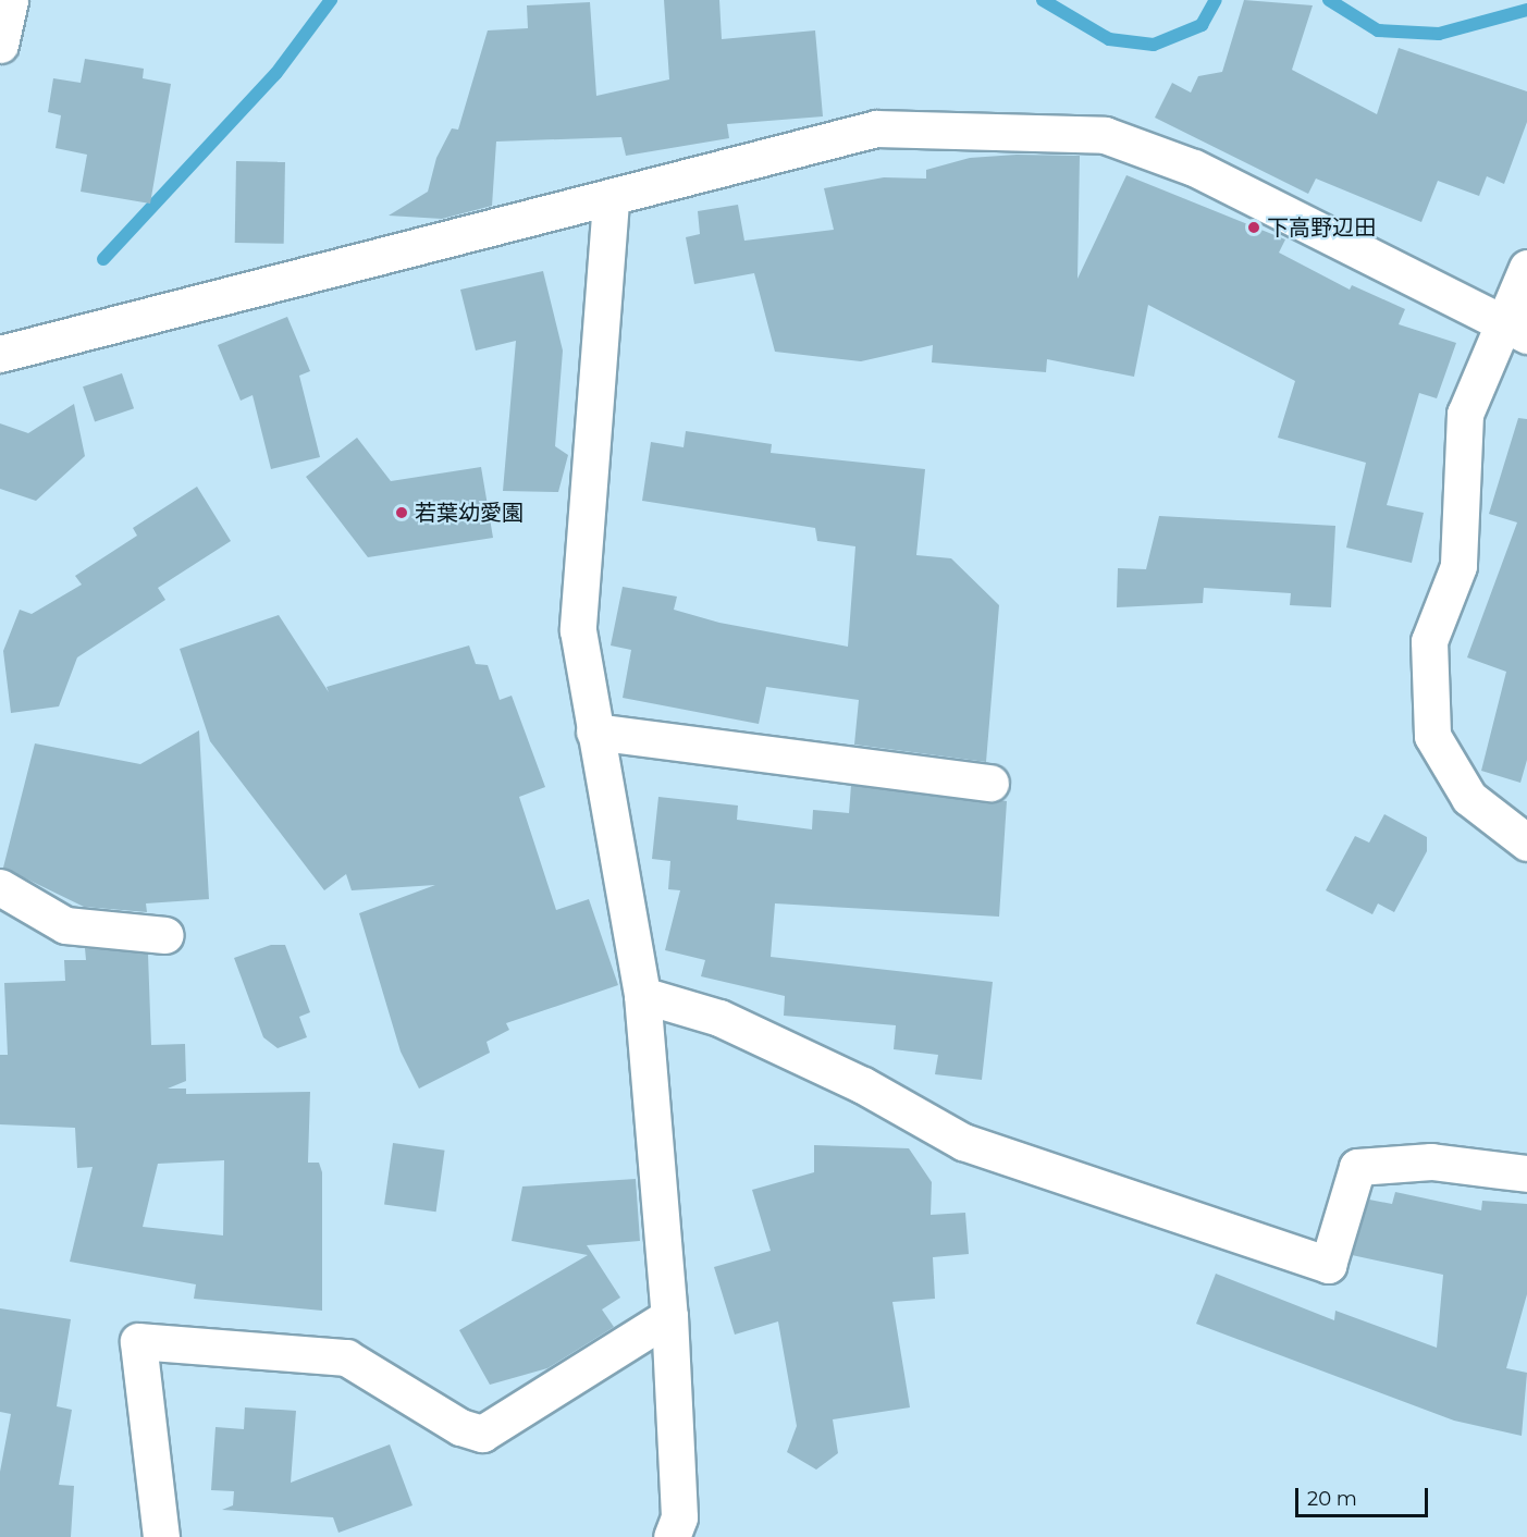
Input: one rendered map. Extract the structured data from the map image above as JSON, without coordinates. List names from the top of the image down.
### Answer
{
  "places": ["下高野辺田", "若葉幼愛園"],
  "scale_bar": "20 m"
}
